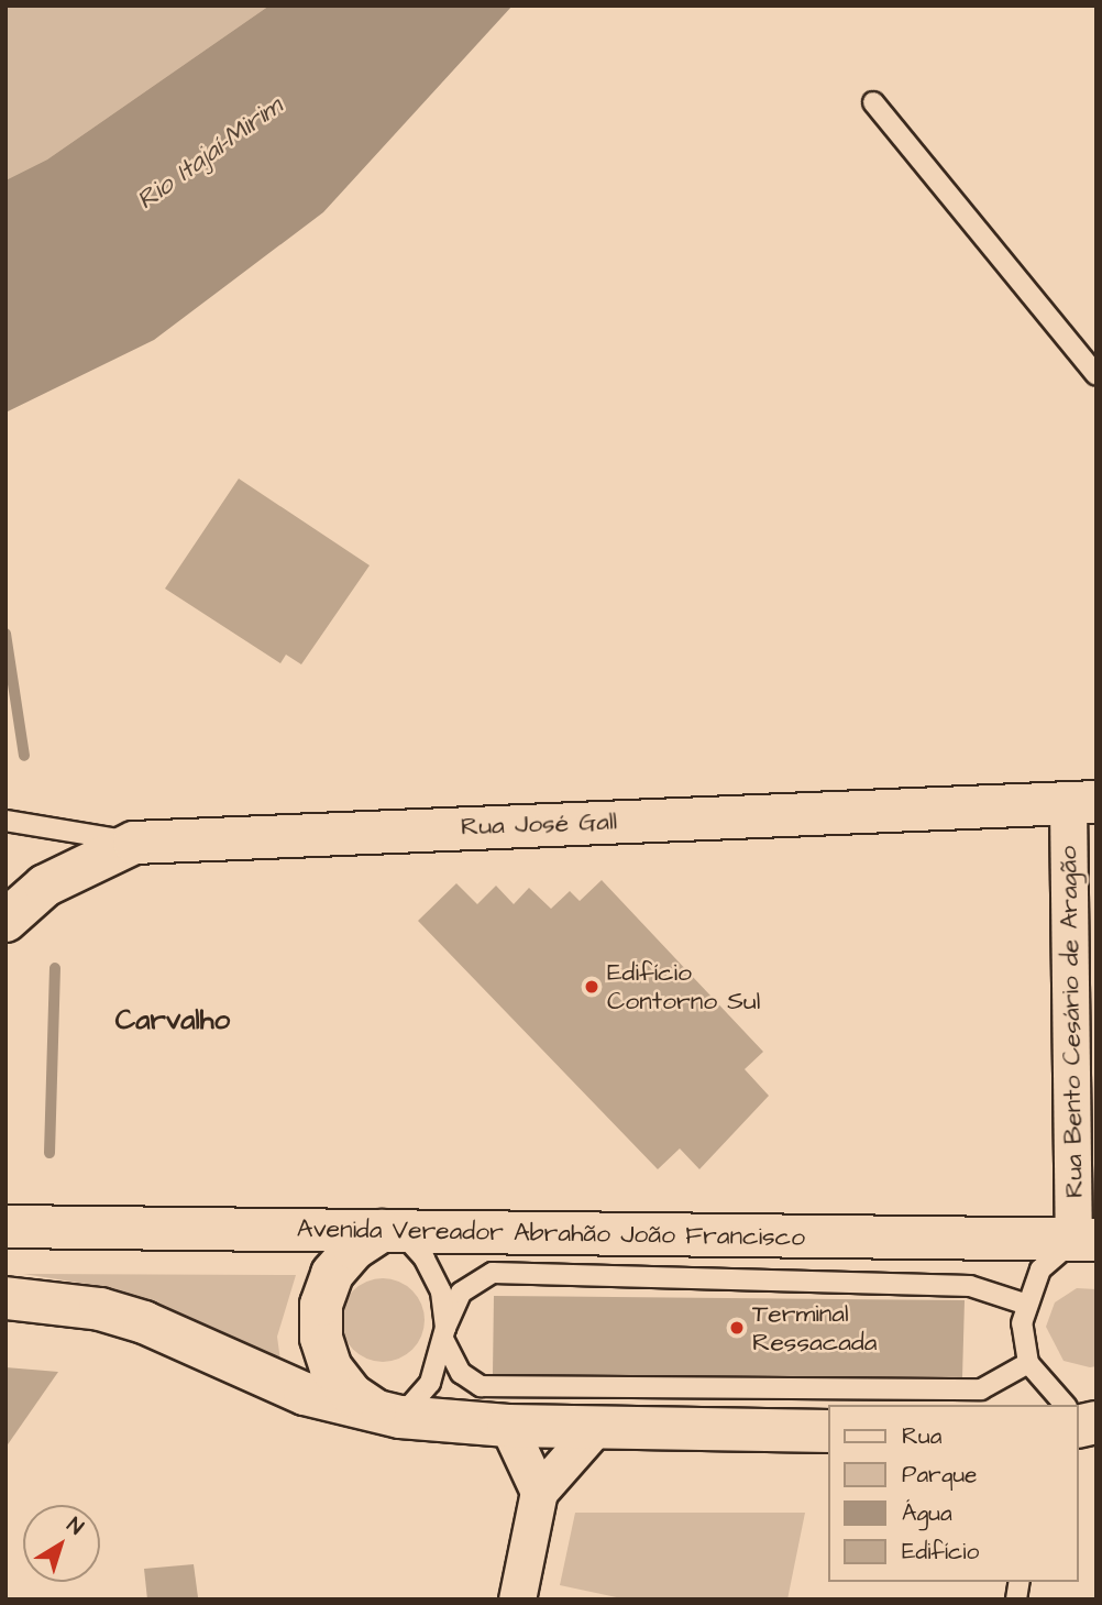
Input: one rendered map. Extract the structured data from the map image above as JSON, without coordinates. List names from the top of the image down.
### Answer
{
  "streets": {
    "main road": ["Rua José Gall", "Avenida Vereador Abrahão João Francisco"],
    "street": ["Rua Bento Cesário de Aragão"]
  },
  "crossings": [
    ["Rua José Gall", "Rua Bento Cesário de Aragão"],
    ["Rua Bento Cesário de Aragão", "Avenida Vereador Abrahão João Francisco"]
  ],
  "districts": ["Carvalho"],
  "water": ["Rio Itajaí-Mirim"],
  "places": ["Edifício Contorno Sul", "Terminal Ressacada"],
  "legend": [
    "Rua",
    "Parque",
    "Água",
    "Edifício"
  ],
  "north": "top right"
}
